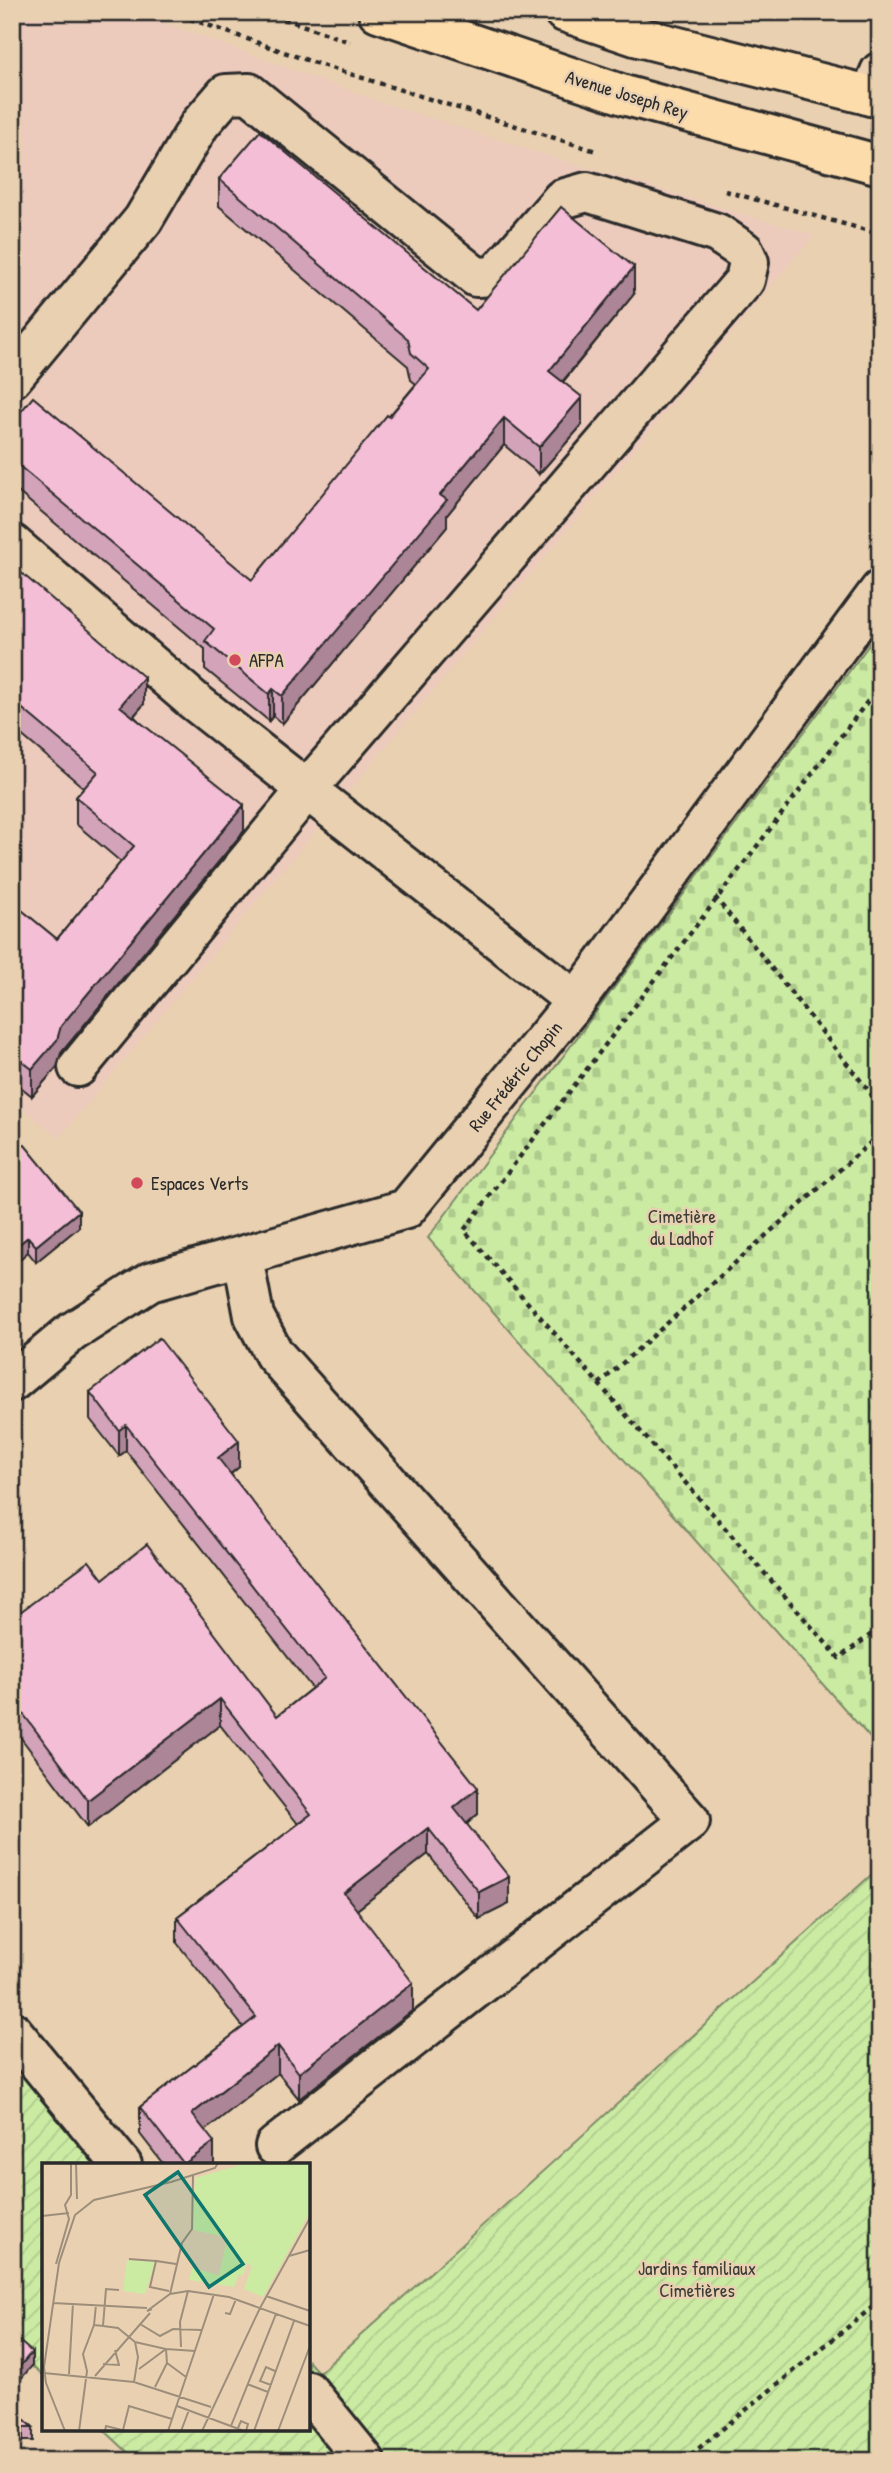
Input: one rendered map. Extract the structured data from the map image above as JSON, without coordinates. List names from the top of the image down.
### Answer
{
  "streets": {
    "main road": ["Avenue Joseph Rey"],
    "street": ["Rue Frédéric Chopin"]
  },
  "parks": ["Cimetière du Ladhof", "Jardins familiaux Cimetières"],
  "places": ["AFPA", "Espaces Verts"]
}
